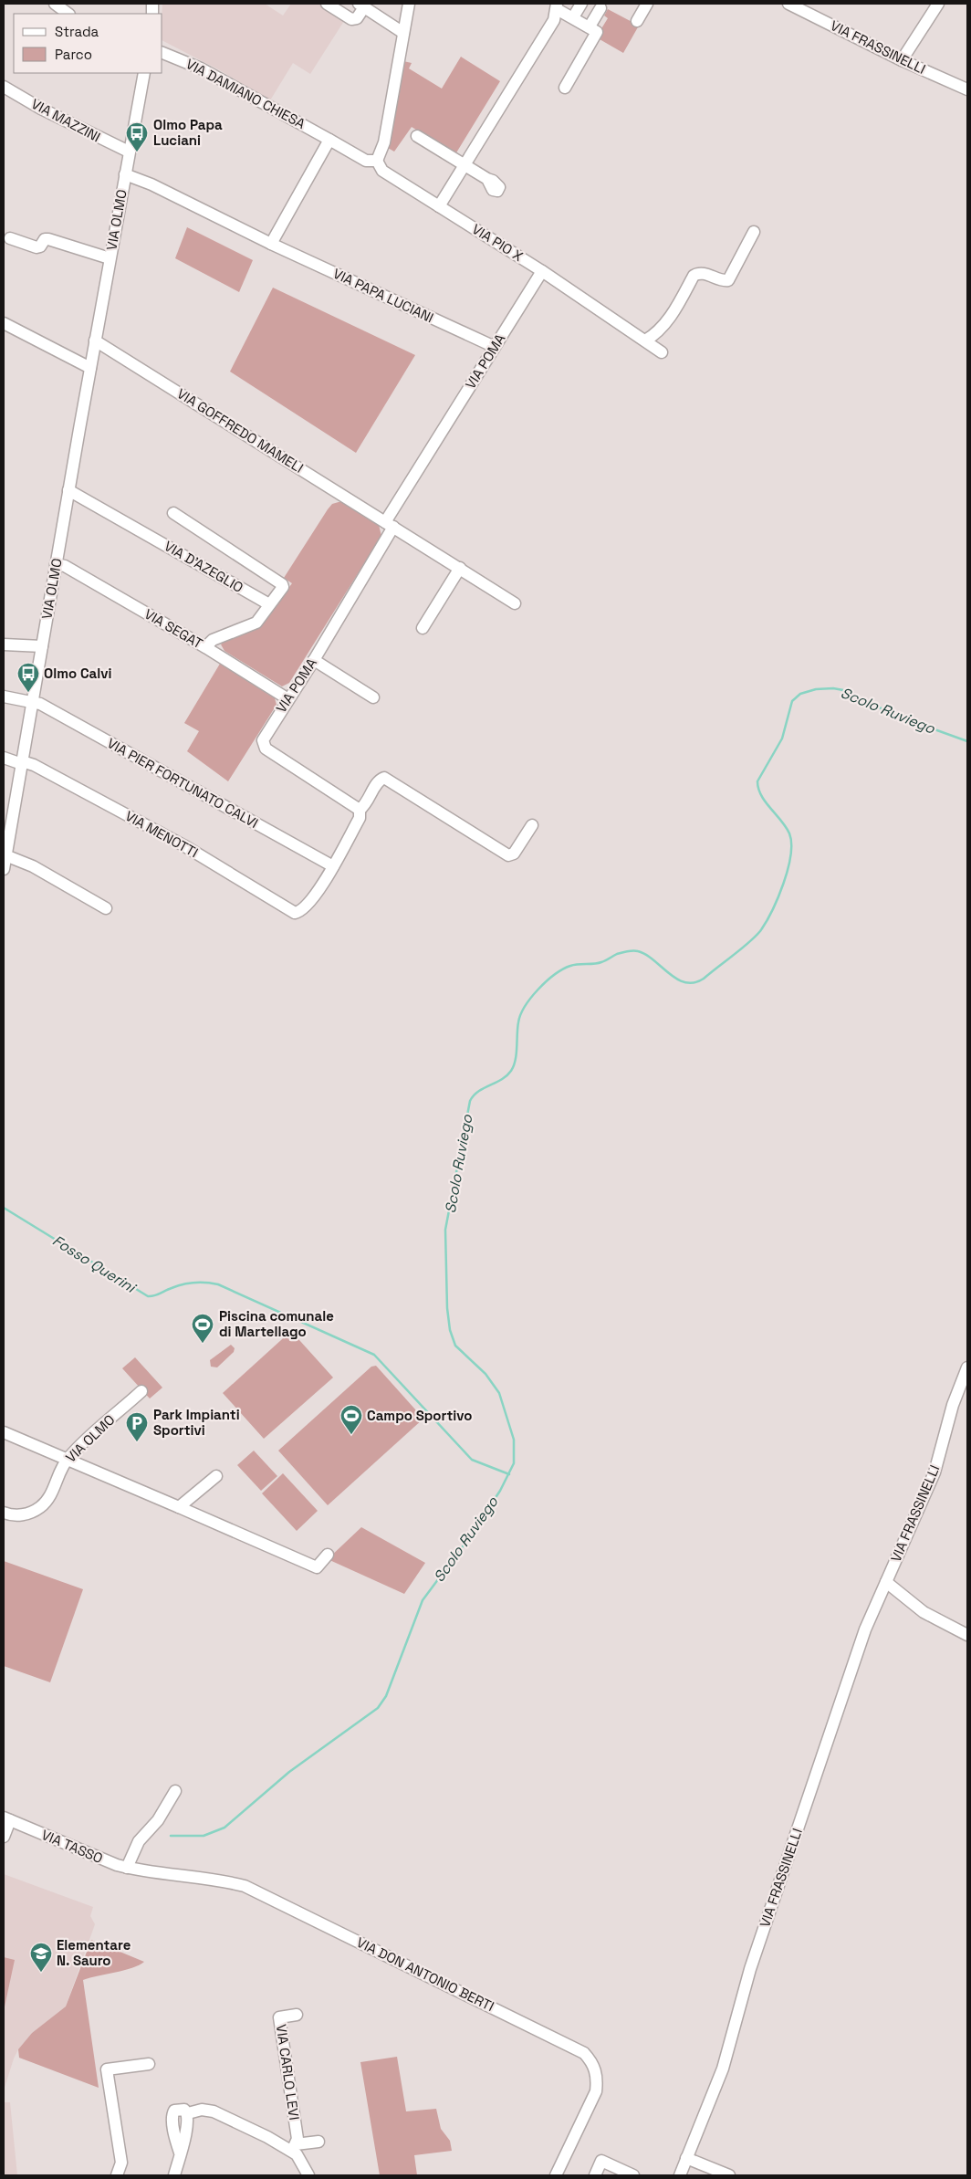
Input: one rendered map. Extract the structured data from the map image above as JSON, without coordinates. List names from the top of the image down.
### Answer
{
  "streets": {
    "street": [
      "VIA FRASSINELLI",
      "VIA DAMIANO CHIESA",
      "VIA MAZZINI",
      "VIA OLMO",
      "VIA PIO X",
      "VIA PAPA LUCIANI",
      "VIA POMA",
      "VIA GOFFREDO MAMELI",
      "VIA D'AZEGLIO",
      "VIA SEGAT",
      "VIA PIER FORTUNATO CALVI",
      "VIA MENOTTI",
      "VIA TASSO",
      "VIA DON ANTONIO BERTI",
      "VIA CARLO LEVI"
    ]
  },
  "crossings": [
    ["VIA MAZZINI", "VIA OLMO"],
    ["VIA OLMO", "VIA PAPA LUCIANI"],
    ["VIA OLMO", "VIA GOFFREDO MAMELI"],
    ["VIA OLMO", "VIA D'AZEGLIO"],
    ["VIA OLMO", "VIA SEGAT"],
    ["VIA OLMO", "VIA PIER FORTUNATO CALVI"],
    ["VIA OLMO", "VIA MENOTTI"],
    ["VIA PIO X", "VIA POMA"],
    ["VIA PAPA LUCIANI", "VIA POMA"],
    ["VIA POMA", "VIA GOFFREDO MAMELI"],
    ["VIA POMA", "VIA SEGAT"],
    ["VIA PIER FORTUNATO CALVI", "VIA MENOTTI"],
    ["VIA TASSO", "VIA DON ANTONIO BERTI"]
  ],
  "water": ["Scolo Ruviego", "Fosso Querini"],
  "places": {
    "bus stop": ["Olmo Papa Luciani", "Olmo Calvi"],
    "sports": ["Piscina comunale di Martellago", "Campo Sportivo"],
    "parking": ["Park Impianti Sportivi"],
    "school or university": ["Elementare N. Sauro"]
  },
  "legend": ["Strada", "Parco"]
}
